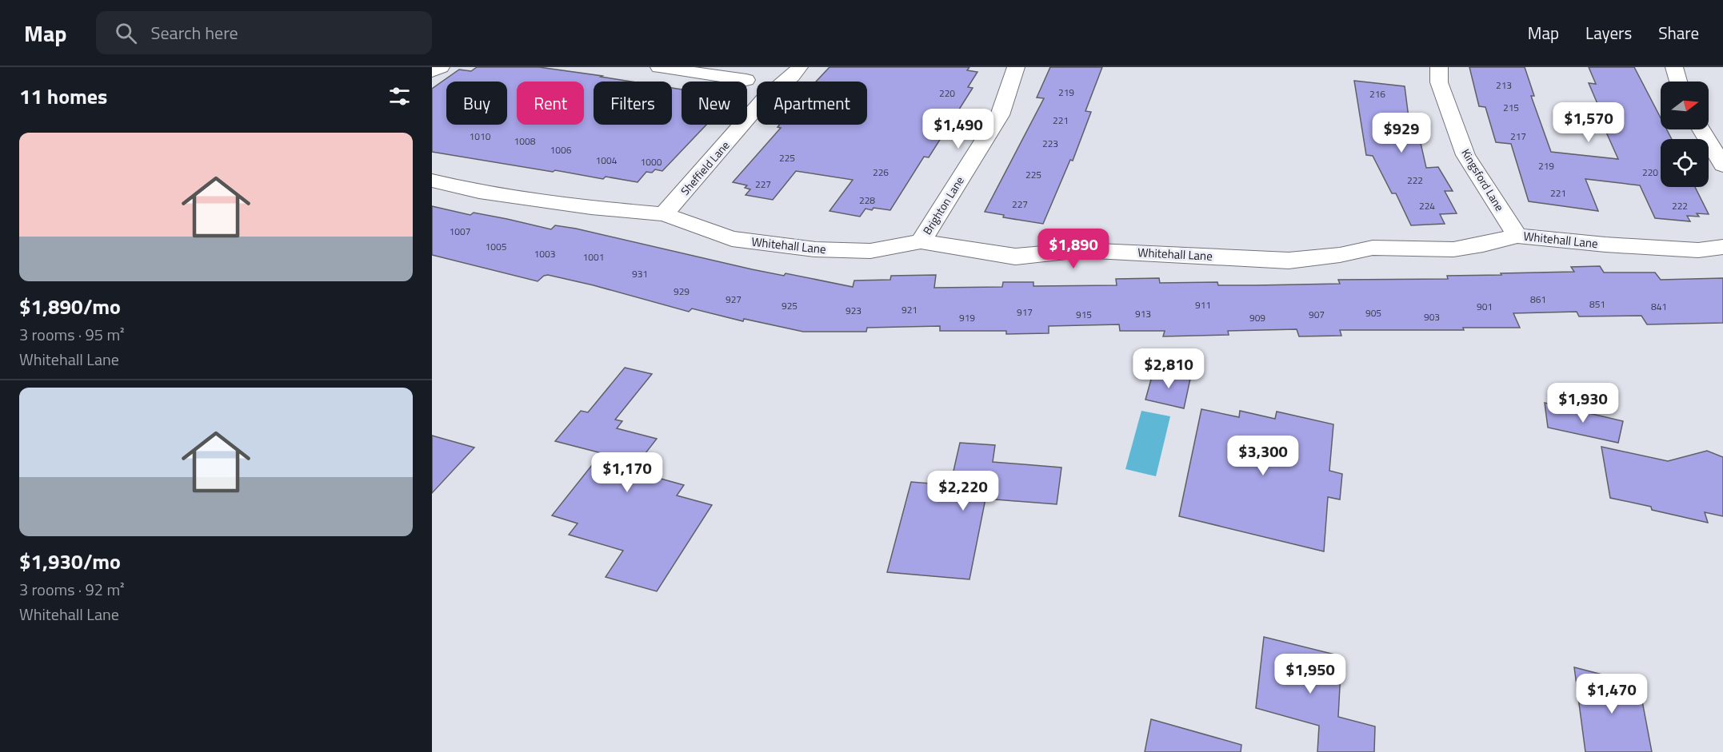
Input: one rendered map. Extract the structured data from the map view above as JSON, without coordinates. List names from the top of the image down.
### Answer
{
  "streets": {
    "street": [
      "Sheffield Lane",
      "Kingsford Lane",
      "Brighton Lane",
      "Whitehall Lane"
    ]
  },
  "crossings": [
    ["Sheffield Lane", "Whitehall Lane"],
    ["Kingsford Lane", "Whitehall Lane"],
    ["Brighton Lane", "Whitehall Lane"]
  ],
  "house_numbers": [
    "213",
    "219",
    "220",
    "216",
    "215",
    "221",
    "1010",
    "217",
    "1008",
    "223",
    "1006",
    "225",
    "1004",
    "1000",
    "219",
    "226",
    "220",
    "225",
    "222",
    "227",
    "221",
    "228",
    "227",
    "224",
    "222",
    "1007",
    "1005",
    "1003",
    "1001",
    "931",
    "929",
    "927",
    "861",
    "851",
    "911",
    "925",
    "901",
    "841",
    "921",
    "923",
    "917",
    "905",
    "913",
    "915",
    "907",
    "903",
    "919",
    "909"
  ],
  "north": "right",
  "page": {
    "header": "Map",
    "search": "Search here",
    "nav": ["Map", "Layers", "Share"],
    "heading": "11 homes",
    "chip": [
      "Buy",
      "Rent",
      "Filters",
      "New",
      "Apartment"
    ],
    "price": [
      "$1,570",
      "$1,490",
      "$929",
      "$1,890",
      "$2,810",
      "$1,930",
      "$3,300",
      "$1,170",
      "$2,220",
      "$1,950",
      "$1,470"
    ],
    "list": [
      {
        "name": "$1,890/mo",
        "note": "3 rooms · 95 m² · Whitehall Lane"
      },
      {
        "name": "$1,930/mo",
        "note": "3 rooms · 92 m² · Whitehall Lane"
      }
    ]
  }
}
